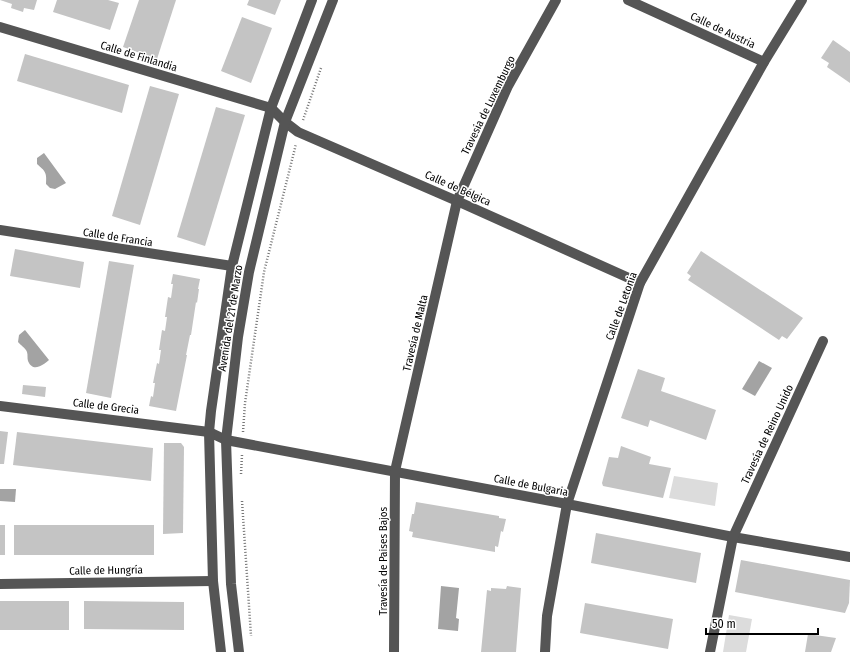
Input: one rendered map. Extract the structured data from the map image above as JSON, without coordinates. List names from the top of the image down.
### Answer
{
  "streets": {
    "street": [
      "Calle de Austria",
      "Calle de Finlandia",
      "Travesía de Luxemburgo",
      "Calle de Bélgica",
      "Calle de Francia",
      "Calle de Letonia",
      "Avenida del 21 de Marzo",
      "Travesía de Malta",
      "Calle de Grecia",
      "Travesía de Reino Unido",
      "Calle de Bulgaria",
      "Travesía de Paises Bajos",
      "Calle de Hungría"
    ]
  },
  "crossings": [
    ["Calle de Austria", "Calle de Letonia"],
    ["Calle de Finlandia", "Calle de Bélgica"],
    ["Calle de Finlandia", "Avenida del 21 de Marzo"],
    ["Travesía de Luxemburgo", "Calle de Bélgica"],
    ["Travesía de Luxemburgo", "Travesía de Malta"],
    ["Calle de Bélgica", "Calle de Letonia"],
    ["Calle de Bélgica", "Avenida del 21 de Marzo"],
    ["Calle de Bélgica", "Travesía de Malta"],
    ["Calle de Francia", "Avenida del 21 de Marzo"],
    ["Calle de Letonia", "Calle de Bulgaria"],
    ["Avenida del 21 de Marzo", "Calle de Grecia"],
    ["Avenida del 21 de Marzo", "Calle de Bulgaria"],
    ["Avenida del 21 de Marzo", "Calle de Hungría"],
    ["Travesía de Malta", "Calle de Bulgaria"],
    ["Travesía de Malta", "Travesía de Paises Bajos"],
    ["Calle de Grecia", "Calle de Bulgaria"],
    ["Travesía de Reino Unido", "Calle de Bulgaria"],
    ["Calle de Bulgaria", "Travesía de Paises Bajos"]
  ],
  "scale_bar": "50 m"
}
